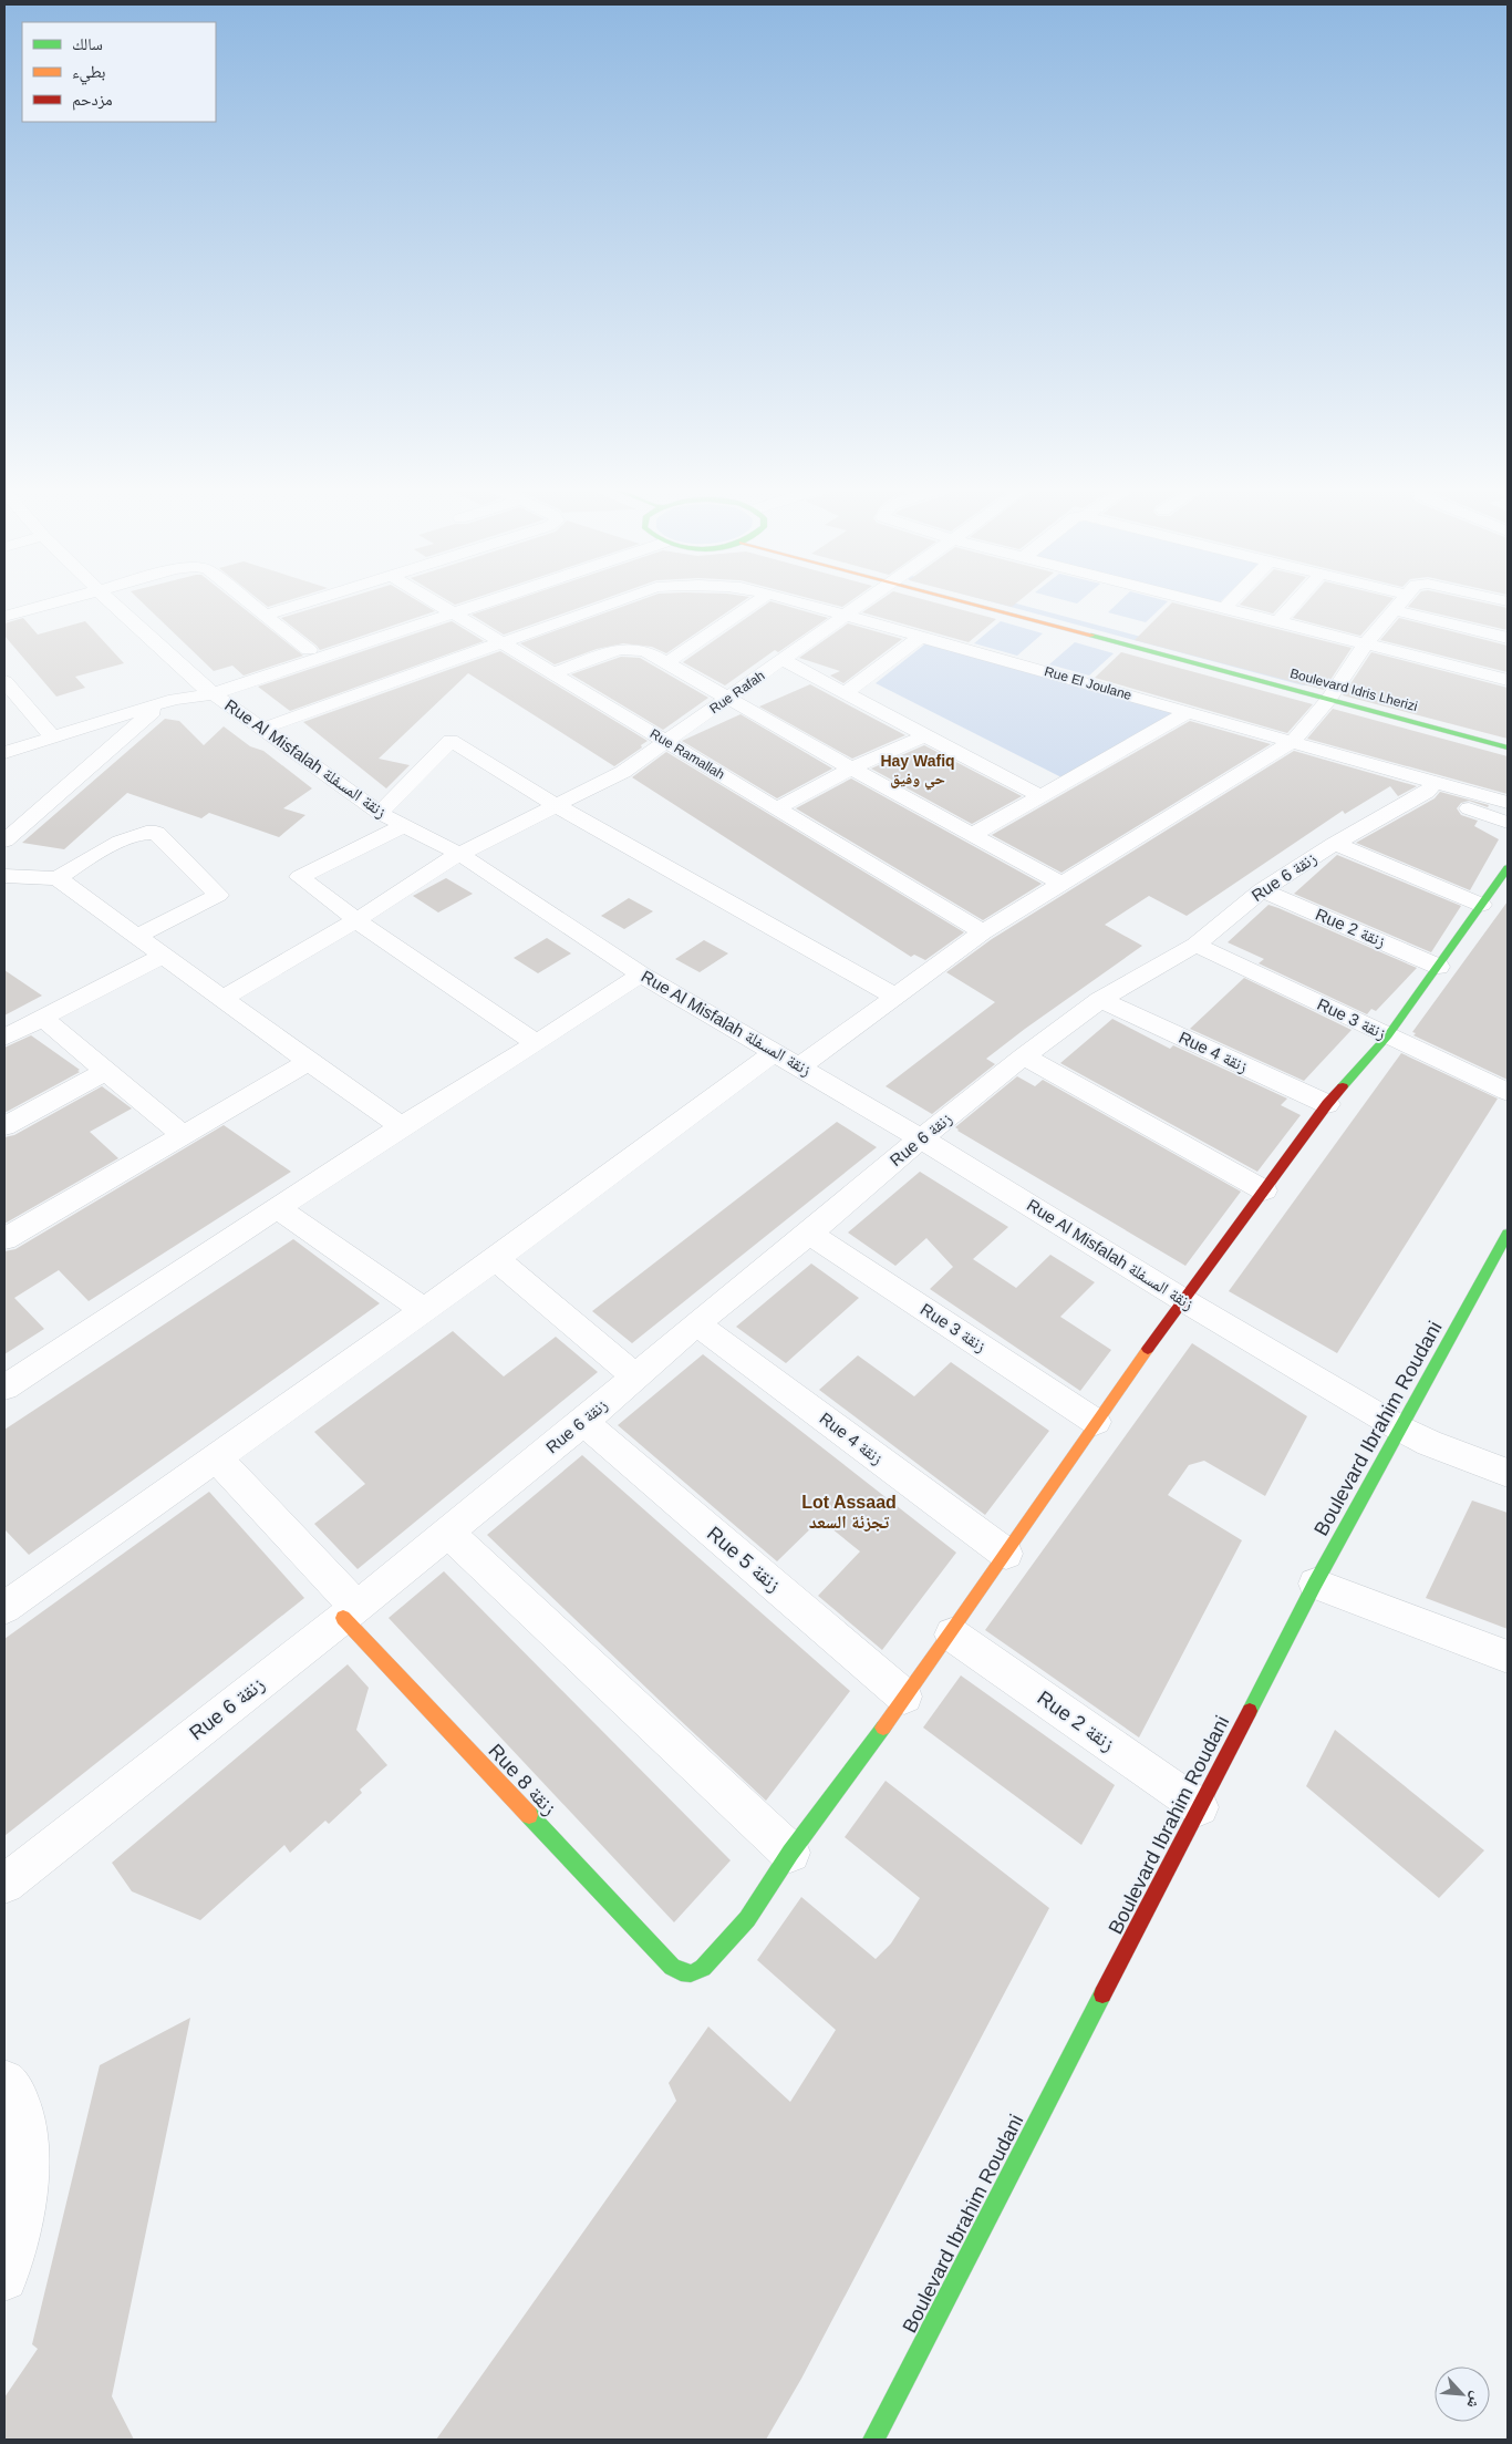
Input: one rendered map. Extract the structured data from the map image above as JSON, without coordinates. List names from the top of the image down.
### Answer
{
  "streets": {
    "street": [
      "Rue El Joulane",
      "Boulevard Idris Lherizi",
      "Rue Rafah",
      "Rue Ramallah",
      "Rue Al Misfalah زنقة المسفلة",
      "Rue 6 زنقة",
      "Rue 2 زنقة",
      "Rue 3 زنقة",
      "Rue 4 زنقة",
      "Boulevard Ibrahim Roudani",
      "Rue 5 زنقة",
      "Rue 8 زنقة"
    ]
  },
  "crossings": [
    ["Rue El Joulane", "Rue Rafah"],
    ["Rue El Joulane", "Rue Ramallah"],
    ["Rue El Joulane", "Rue Al Misfalah زنقة المسفلة"],
    ["Rue El Joulane", "Rue 6 زنقة"],
    ["Rue Rafah", "Rue Ramallah"],
    ["Rue Rafah", "Rue Al Misfalah زنقة المسفلة"],
    ["Rue Al Misfalah زنقة المسفلة", "Rue 6 زنقة"],
    ["Rue Al Misfalah زنقة المسفلة", "Boulevard Ibrahim Roudani"],
    ["Rue 6 زنقة", "Rue 2 زنقة"],
    ["Rue 6 زنقة", "Rue 3 زنقة"],
    ["Rue 6 زنقة", "Rue 4 زنقة"],
    ["Rue 6 زنقة", "Rue 5 زنقة"],
    ["Rue 6 زنقة", "Rue 8 زنقة"],
    ["Rue 2 زنقة", "Boulevard Ibrahim Roudani"]
  ],
  "districts": ["Hay Wafiq حي وفيق", "Lot Assaad تجزئة السعد"],
  "legend": ["سالك", "بطيء", "مزدحم"],
  "north": "bottom right"
}
